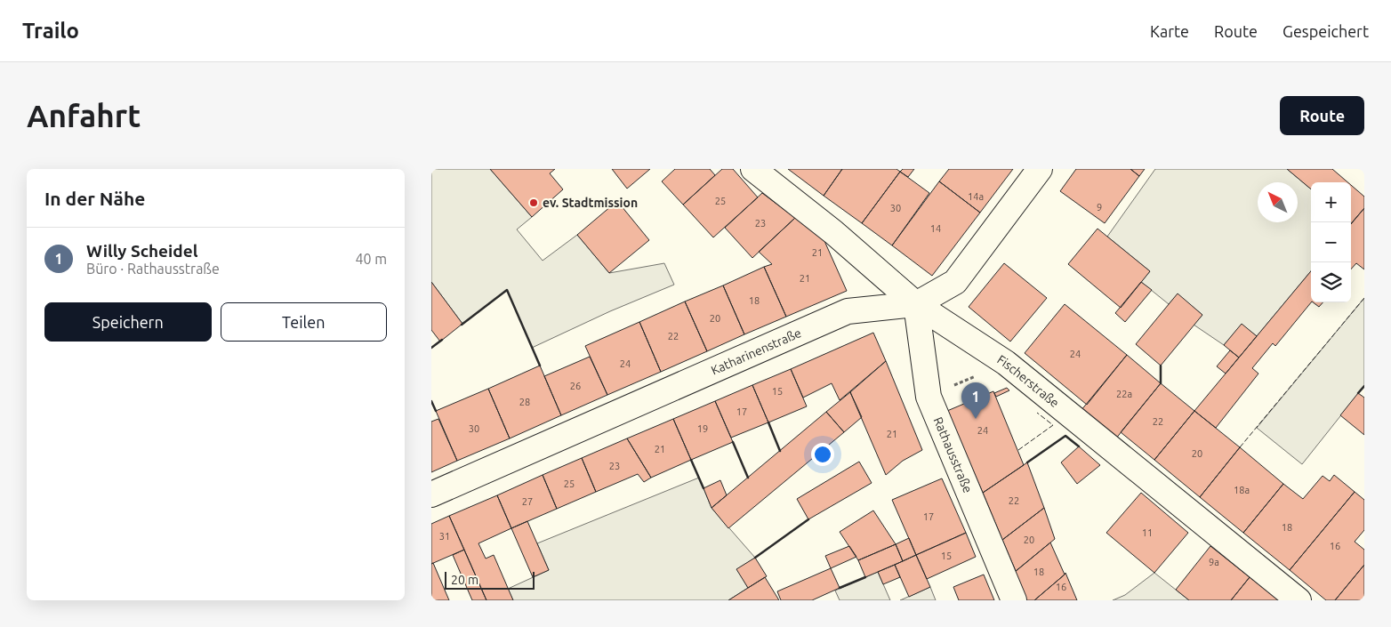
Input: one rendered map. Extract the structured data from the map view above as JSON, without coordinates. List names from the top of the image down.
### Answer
{
  "streets": {
    "street": ["Katharinenstraße", "Fischerstraße", "Rathausstraße"]
  },
  "crossings": [
    ["Katharinenstraße", "Fischerstraße"],
    ["Katharinenstraße", "Rathausstraße"],
    ["Fischerstraße", "Rathausstraße"]
  ],
  "places": ["ev. Stadtmission"],
  "house_numbers": [
    "14a",
    "25",
    "9",
    "30",
    "23",
    "14",
    "21",
    "21",
    "18",
    "20",
    "22",
    "24",
    "24",
    "26",
    "15",
    "22a",
    "28",
    "17",
    "22",
    "30",
    "19",
    "24",
    "21",
    "21",
    "20",
    "23",
    "25",
    "18a",
    "22",
    "27",
    "17",
    "18",
    "11",
    "31",
    "20",
    "16",
    "15",
    "9a",
    "18",
    "16"
  ],
  "scale_bar": "20 m",
  "north": "top left",
  "page": {
    "header": "Trailo",
    "nav": ["Karte", "Route", "Gespeichert"],
    "buttons": [
      "Route",
      ["Speichern", "Teilen"]
    ],
    "title": "Anfahrt",
    "heading": "In der Nähe",
    "map_buttons": ["+", "−"],
    "list": [
      {
        "mark": "1",
        "name": "Willy Scheidel",
        "note": "Büro · Rathausstraße",
        "value": "40 m"
      }
    ],
    "pins": "1",
    "scale": "20 m"
  }
}
